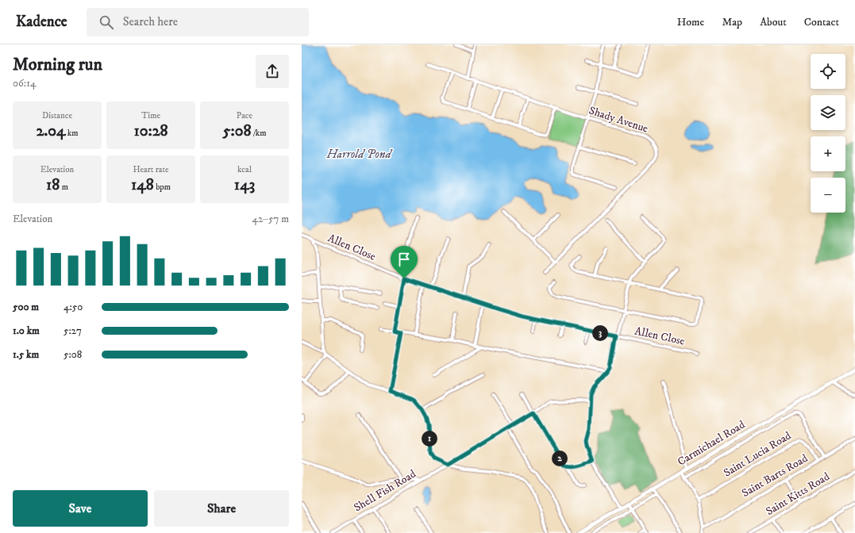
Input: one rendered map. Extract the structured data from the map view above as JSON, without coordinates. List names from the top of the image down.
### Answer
{
  "streets": {
    "main road": ["Carmichael Road"],
    "street": [
      "Shady Avenue",
      "Allen Close",
      "Saint Lucia Road",
      "Saint Barts Road",
      "Shell Fish Road",
      "Saint Kitts Road"
    ]
  },
  "crossings": [
    ["Saint Lucia Road", "Saint Barts Road"]
  ],
  "water": ["Harrold Pond"],
  "page": {
    "header": "Kadence",
    "search": "Search here",
    "nav": [
      "Home",
      "Map",
      "About",
      "Contact"
    ],
    "heading": ["Morning run", "06:14"],
    "map_buttons": ["+", "−"],
    "stats": [
      ["Distance", "2.04 km"],
      ["Time", "10:28"],
      ["Pace", "5:08 /km"],
      ["Elevation", "18 m"],
      ["Heart rate", "148 bpm"],
      ["kcal", "143"]
    ],
    "chart": ["Elevation", "42–57 m"],
    "list": [
      {
        "name": "500 m",
        "note": "4:50"
      },
      {
        "name": "1.0 km",
        "note": "5:27"
      },
      {
        "name": "1.5 km",
        "note": "5:08"
      }
    ],
    "pins": ["3", "1", "2"],
    "buttons": ["Save", "Share"]
  }
}
